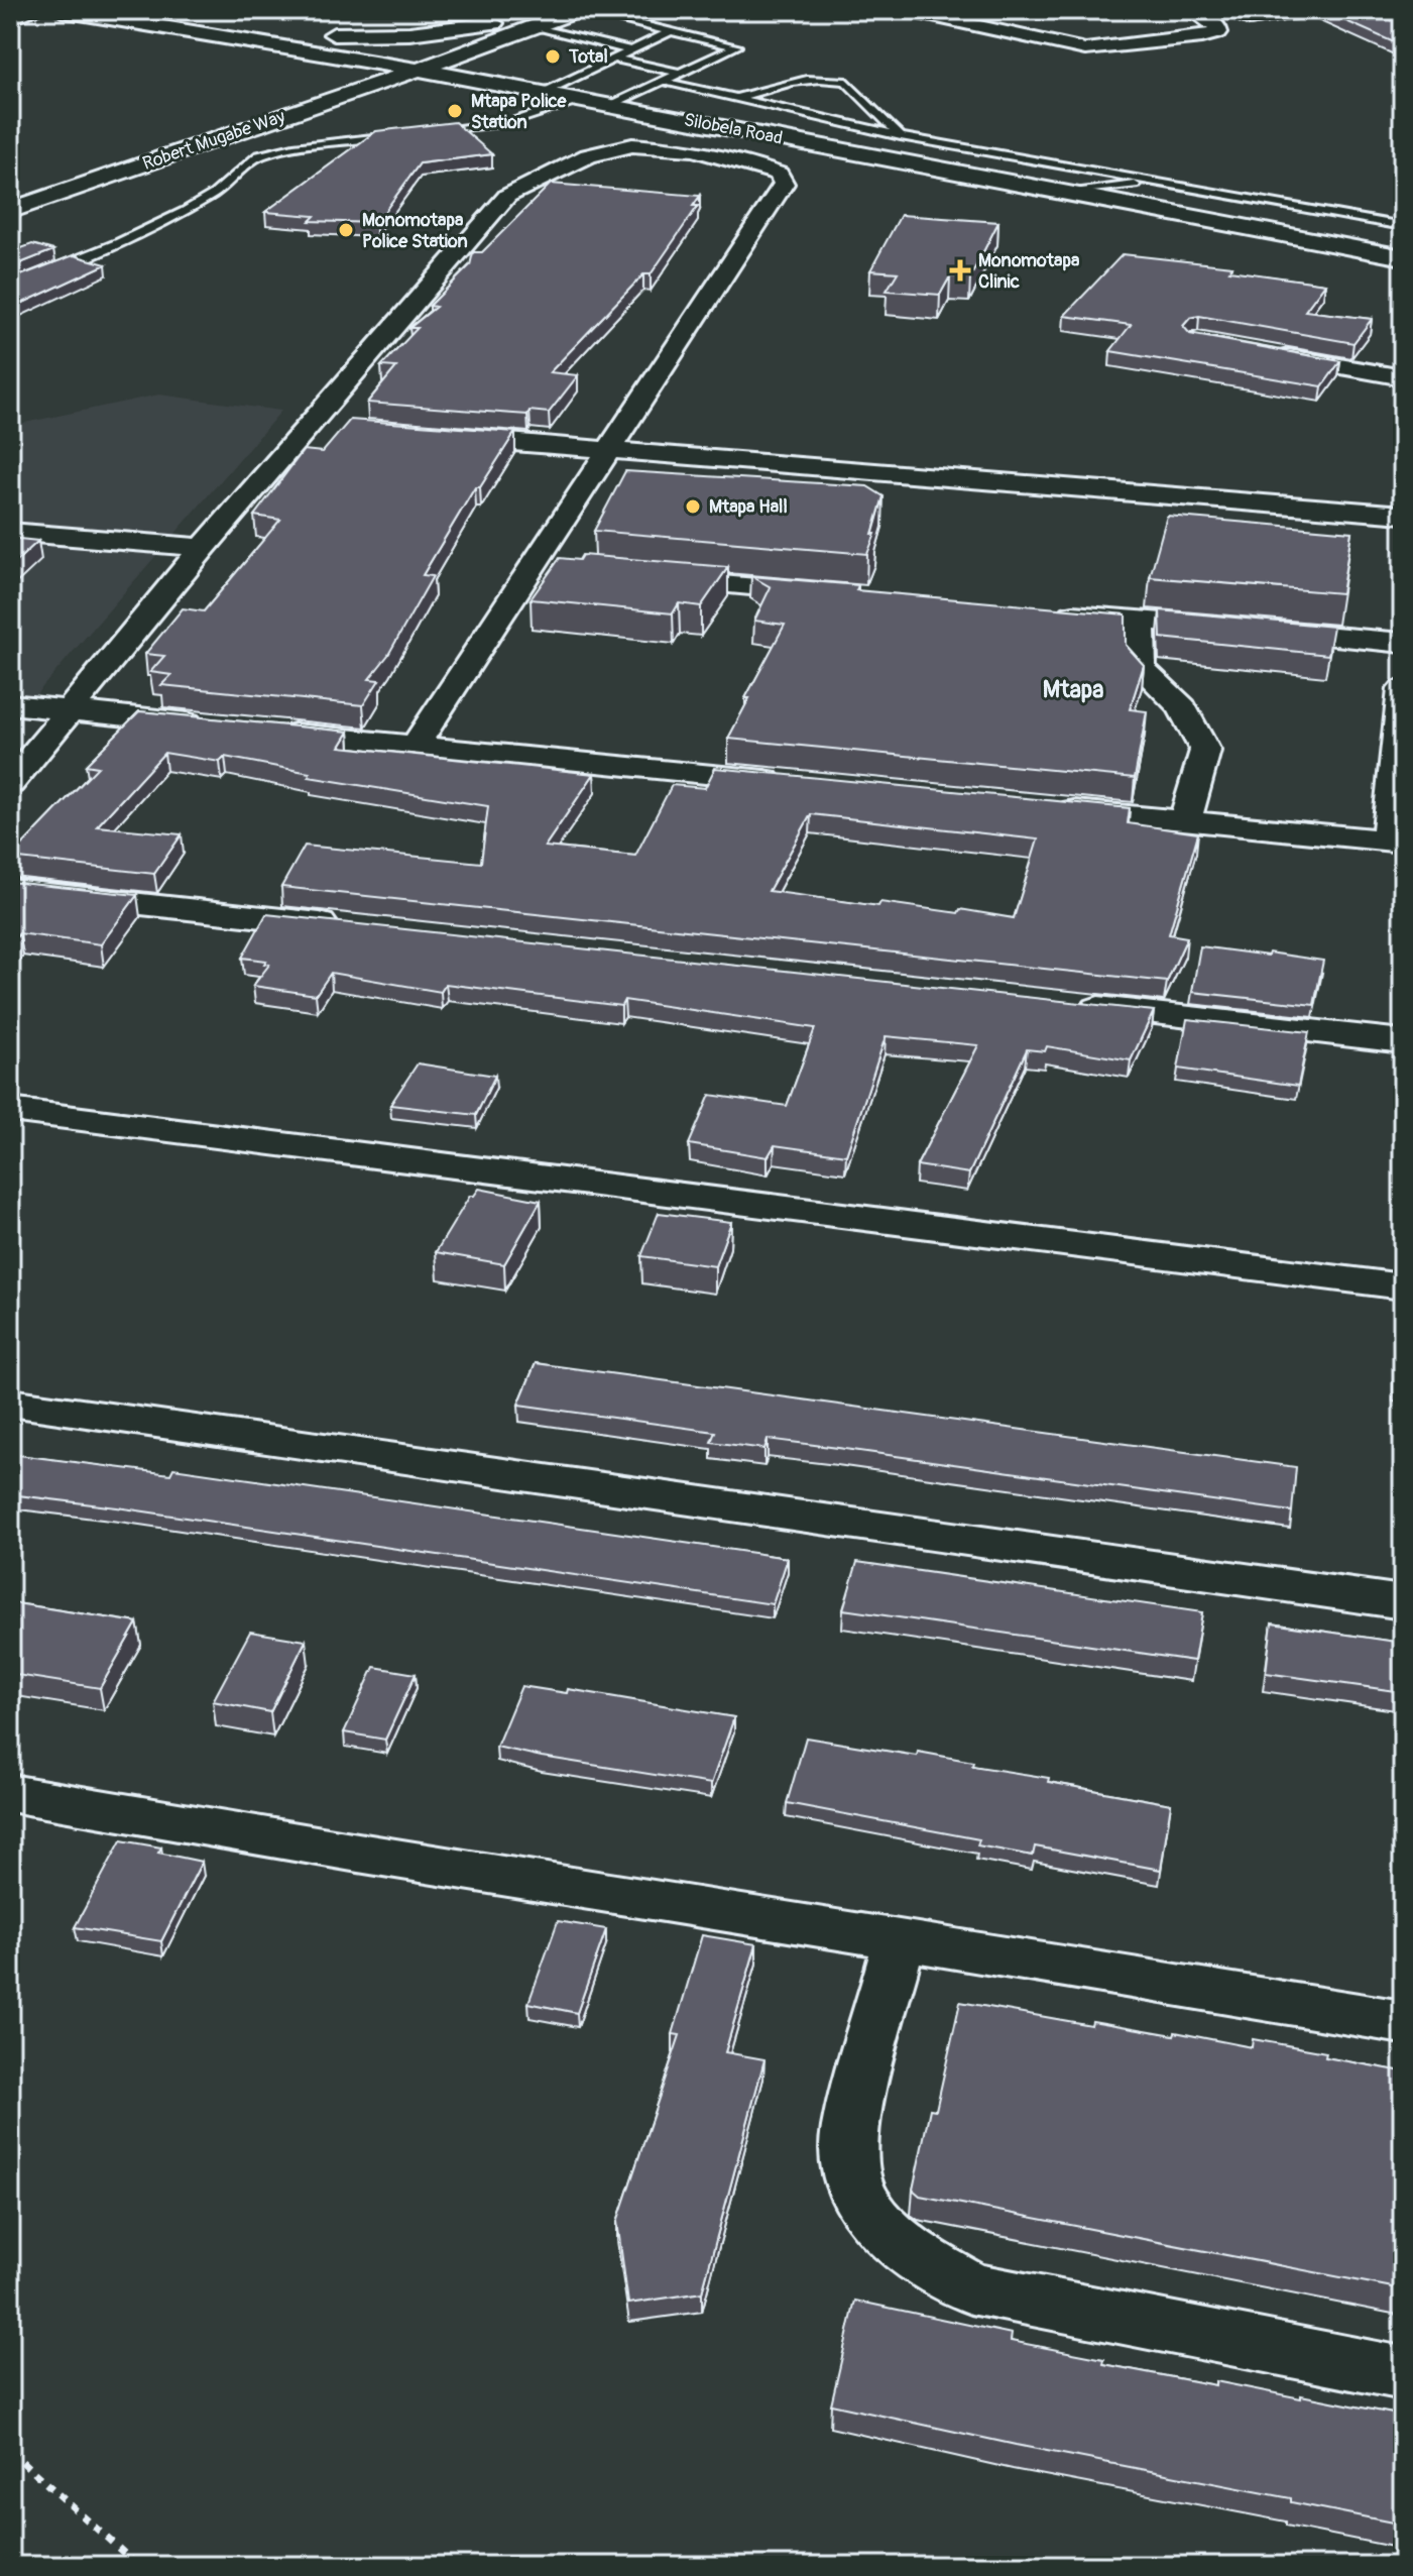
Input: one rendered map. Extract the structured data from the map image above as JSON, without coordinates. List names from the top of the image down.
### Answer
{
  "streets": {
    "street": ["Silobela Road", "Robert Mugabe Way"]
  },
  "crossings": [
    ["Silobela Road", "Robert Mugabe Way"]
  ],
  "districts": ["Mtapa"],
  "places": {
    "other": [
      "Total",
      "Mtapa Police Station",
      "Monomotapa Police Station",
      "Mtapa Hall"
    ],
    "health": ["Monomotapa Clinic"]
  }
}
